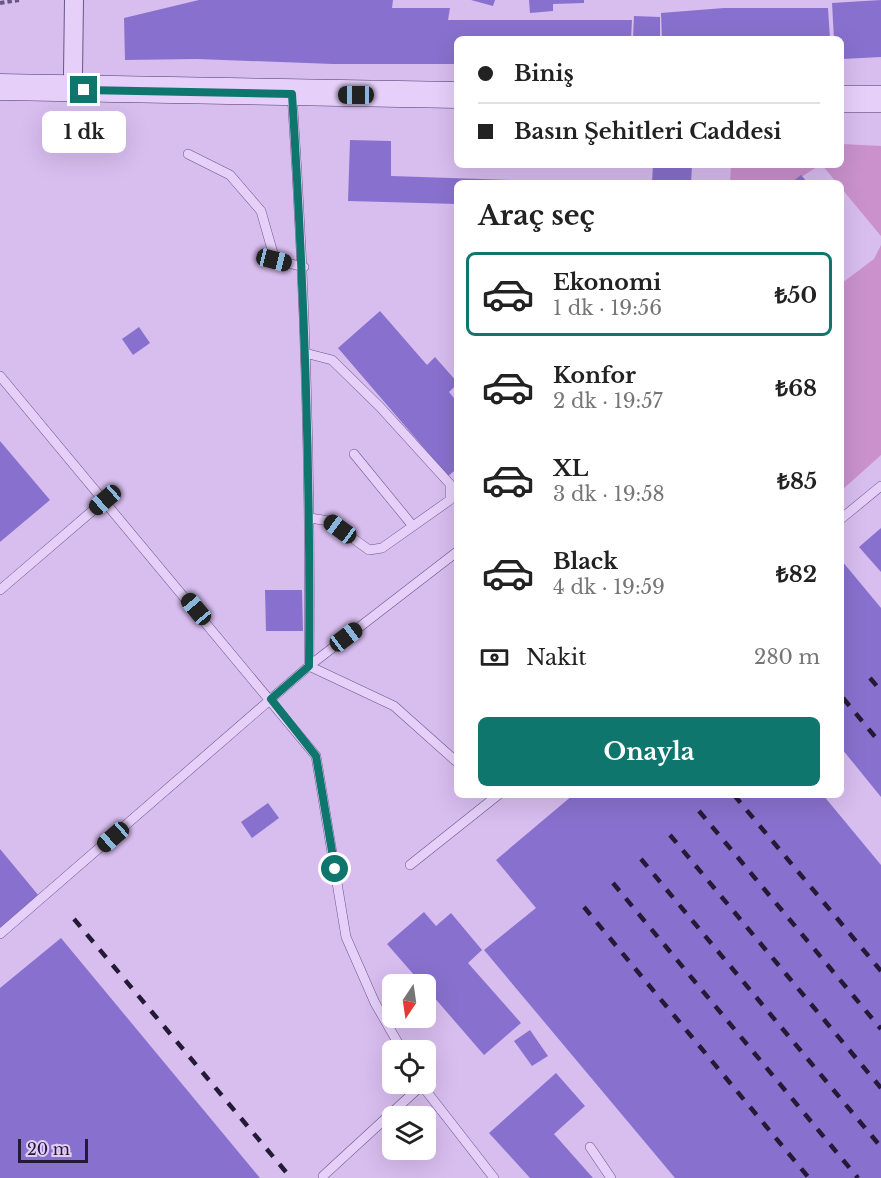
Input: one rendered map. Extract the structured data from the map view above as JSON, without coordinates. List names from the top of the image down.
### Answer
{
  "scale_bar": "20 m",
  "north": "bottom",
  "page": {
    "banner": ["Biniş", "Basın Şehitleri Caddesi"],
    "bubble": "1 dk",
    "heading": "Araç seç",
    "list": [
      {
        "name": "Ekonomi",
        "note": "1 dk · 19:56",
        "value": "₺50"
      },
      {
        "name": "Konfor",
        "note": "2 dk · 19:57",
        "value": "₺68"
      },
      {
        "name": "XL",
        "note": "3 dk · 19:58",
        "value": "₺85"
      },
      {
        "name": "Black",
        "note": "4 dk · 19:59",
        "value": "₺82"
      }
    ],
    "pay": ["Nakit", "280 m"],
    "buttons": "Onayla",
    "scale": "20 m"
  }
}
